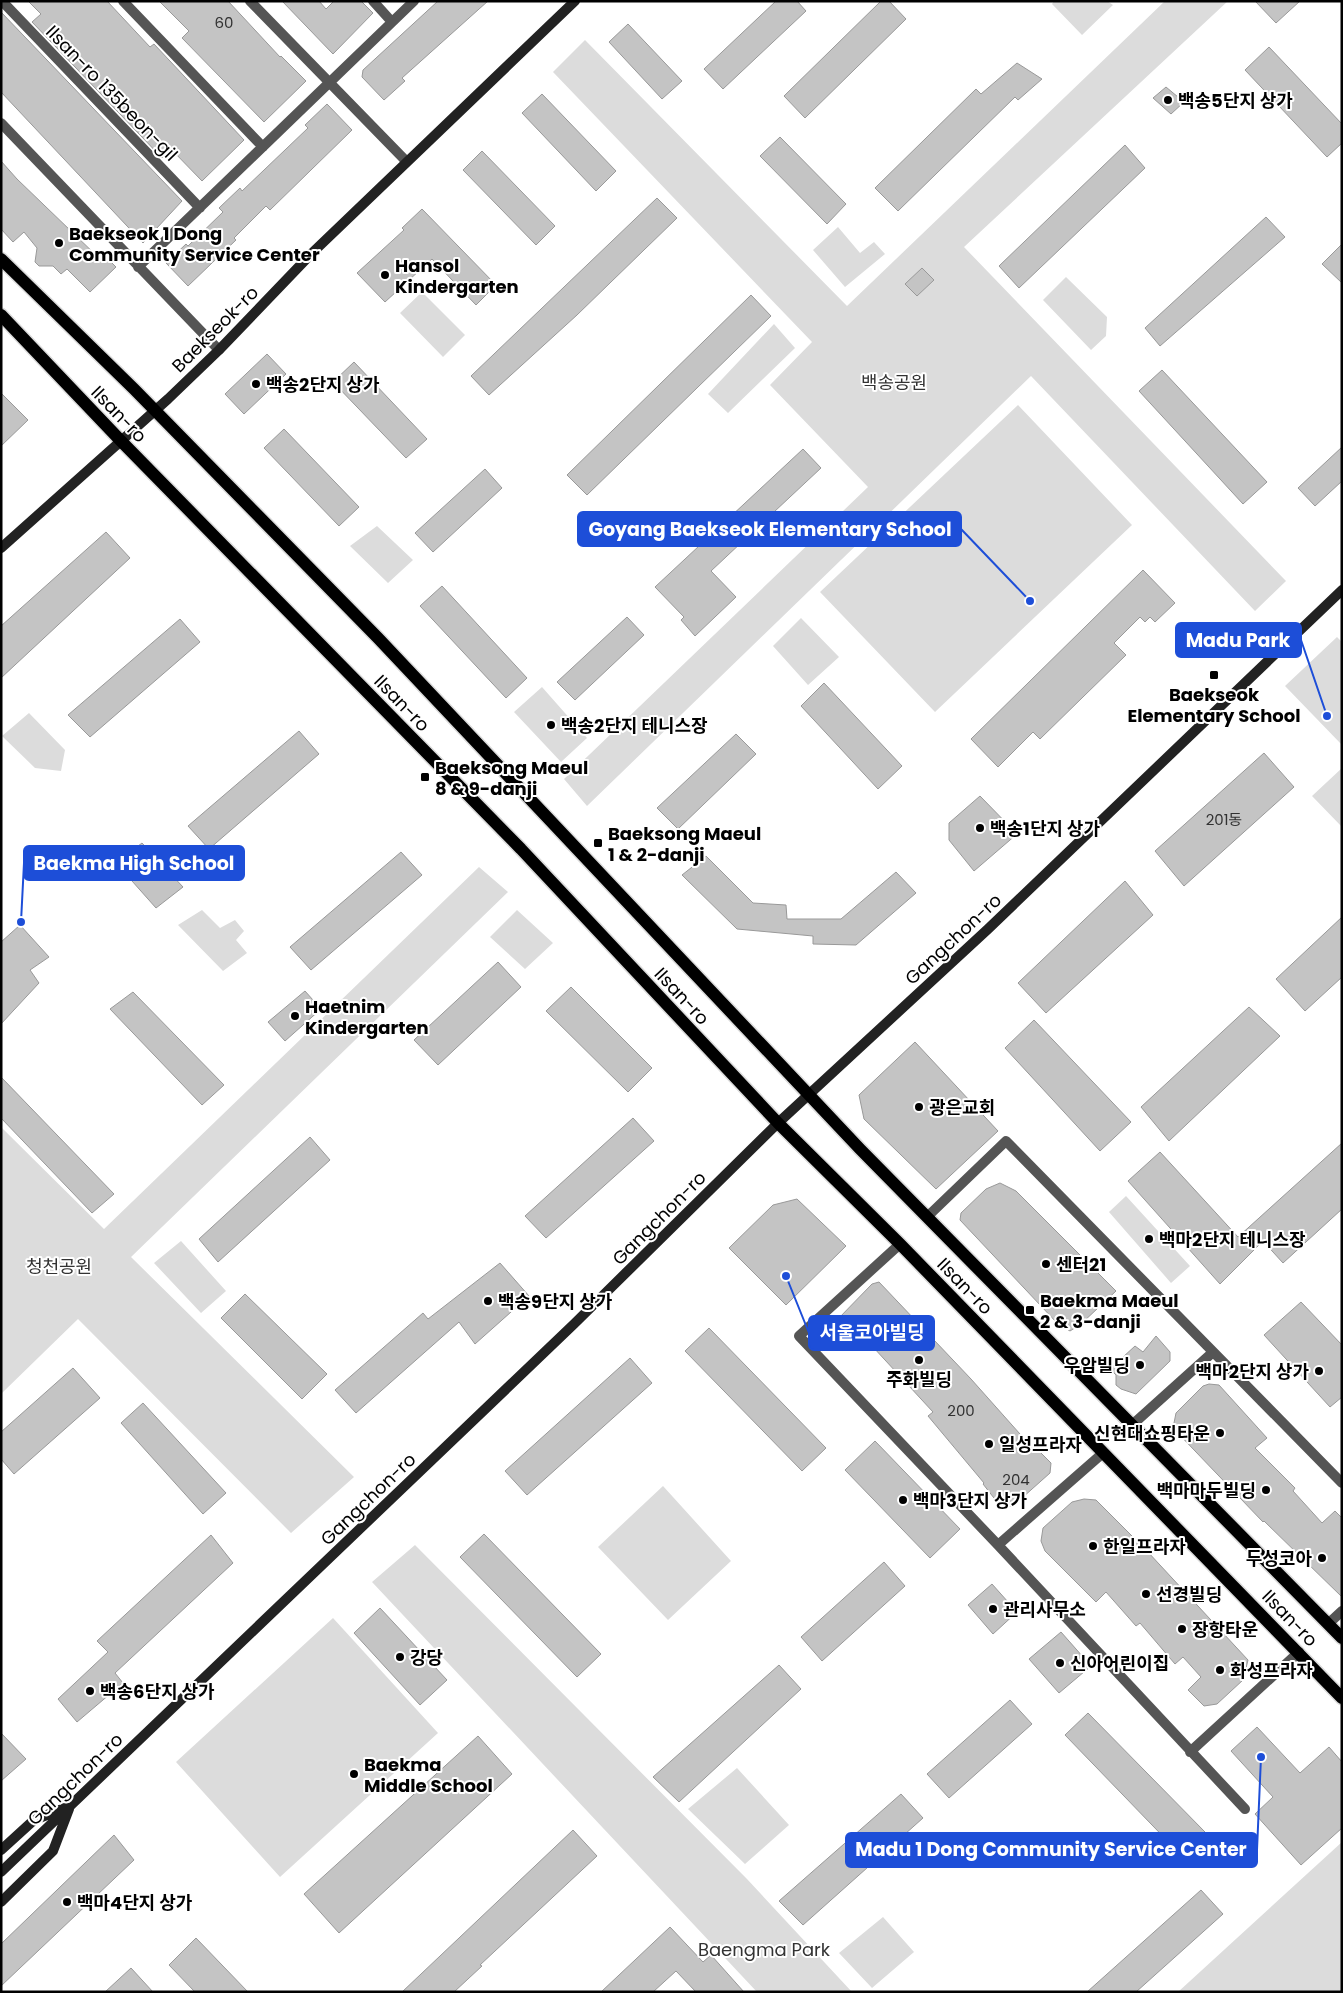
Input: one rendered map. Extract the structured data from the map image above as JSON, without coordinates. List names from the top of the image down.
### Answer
{
  "streets": {
    "main road": ["Baekseok-ro", "Ilsan-ro", "Gangchon-ro"],
    "street": ["Ilsan-ro 135beon-gil"]
  },
  "crossings": [
    ["Baekseok-ro", "Ilsan-ro"],
    ["Ilsan-ro", "Gangchon-ro"]
  ],
  "parks": ["백송공원", "청천공원", "Baengma Park"],
  "places": {
    "other": [
      "백송5단지 상가",
      "Baekseok 1 Dong Community Service Center",
      "Hansol Kindergarten",
      "백송2단지 상가",
      "Goyang Baekseok Elementary School",
      "Madu Park",
      "백송2단지 테니스장",
      "백송1단지 상가",
      "Baekma High School",
      "Haetnim Kindergarten",
      "광은교회",
      "백마2단지 테니스장",
      "센터21",
      "서울코아빌딩",
      "백송9단지 상가",
      "주화빌딩",
      "우암빌딩",
      "백마2단지 상가",
      "신현대쇼핑타운",
      "일성프라자",
      "백마마두빌딩",
      "백마3단지 상가",
      "한일프라자",
      "두성코아",
      "선경빌딩",
      "관리사무소",
      "장항타운",
      "강당",
      "신아어린이집",
      "화성프라자",
      "백송6단지 상가",
      "Madu 1 Dong Community Service Center",
      "Baekma Middle School",
      "백마4단지 상가"
    ],
    "transit": [
      "Baekseok Elementary School",
      "Baeksong Maeul 8 & 9-danji",
      "Baeksong Maeul 1 & 2-danji",
      "Baekma Maeul 2 & 3-danji"
    ]
  },
  "house_numbers": [
    "60",
    "201동",
    "200",
    "204"
  ]
}
